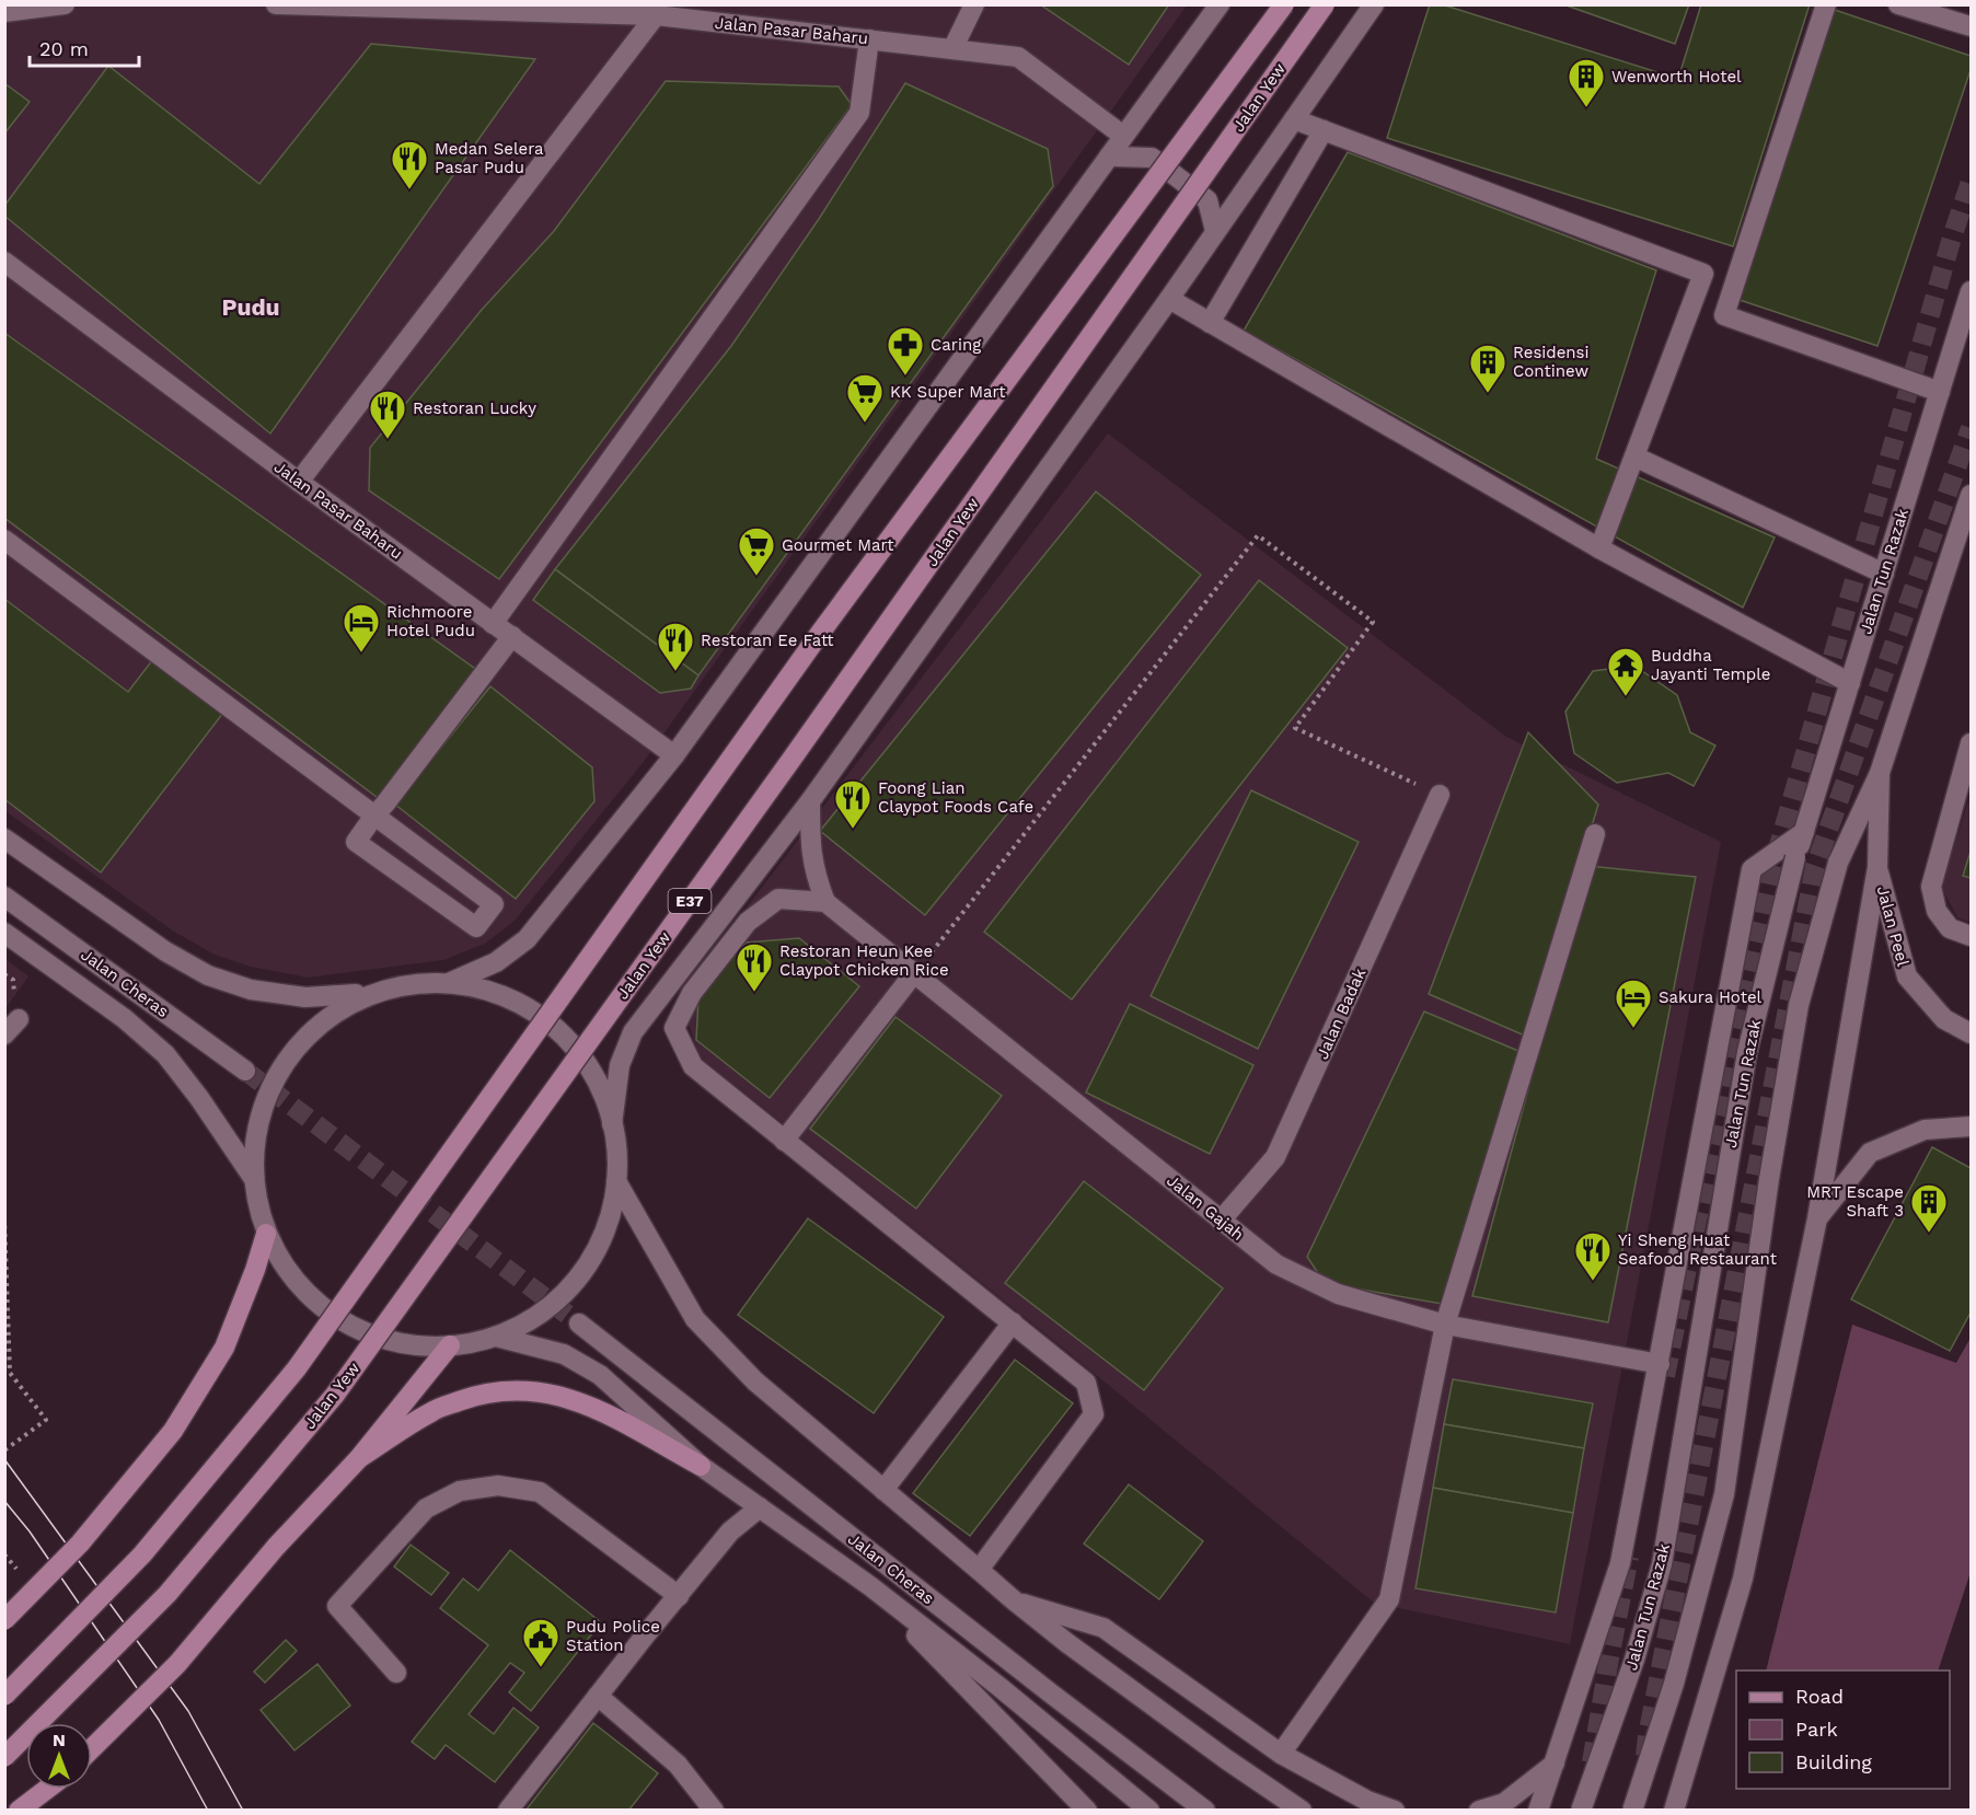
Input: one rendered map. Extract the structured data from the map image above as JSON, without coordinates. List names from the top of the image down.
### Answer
{
  "streets": {
    "main road": ["Jalan Yew", "E37"],
    "street": [
      "Jalan Pasar Baharu",
      "Jalan Tun Razak",
      "Jalan Peel",
      "Jalan Cheras",
      "Jalan Badak",
      "Jalan Gajah"
    ]
  },
  "crossings": [
    ["Jalan Badak", "Jalan Gajah"]
  ],
  "districts": ["Pudu"],
  "places": {
    "building": ["Wenworth Hotel", "Residensi Continew", "MRT Escape Shaft 3"],
    "restaurant": [
      "Medan Selera Pasar Pudu",
      "Restoran Lucky",
      "Restoran Ee Fatt",
      "Foong Lian Claypot Foods Cafe",
      "Restoran Heun Kee Claypot Chicken Rice",
      "Yi Sheng Huat Seafood Restaurant"
    ],
    "pharmacy": ["Caring"],
    "supermarket": ["KK Super Mart", "Gourmet Mart"],
    "hotel": ["Richmoore Hotel Pudu", "Sakura Hotel"],
    "temple": ["Buddha Jayanti Temple"],
    "public building": ["Pudu Police Station"]
  },
  "legend": ["Road", "Park", "Building"],
  "scale_bar": "20 m",
  "north": "top"
}
